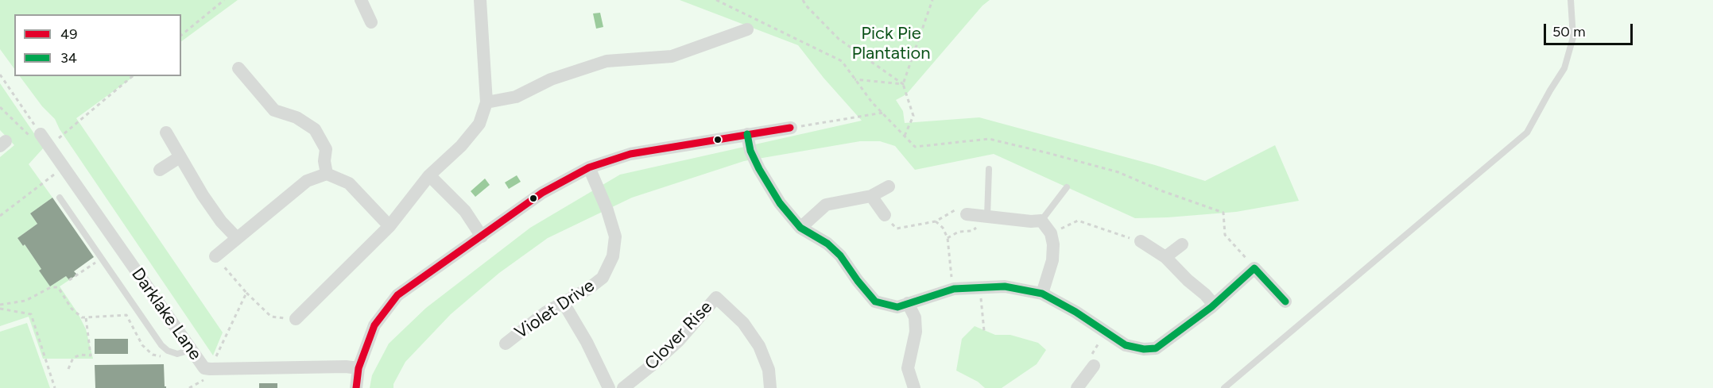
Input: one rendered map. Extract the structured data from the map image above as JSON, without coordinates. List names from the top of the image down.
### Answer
{
  "streets": {
    "street": ["Violet Drive", "Darklake Lane", "Clover Rise"]
  },
  "parks": ["Pick Pie Plantation"],
  "lines": ["transit line 49", "transit line 34"],
  "legend": ["49", "34"],
  "scale_bar": "50 m"
}
